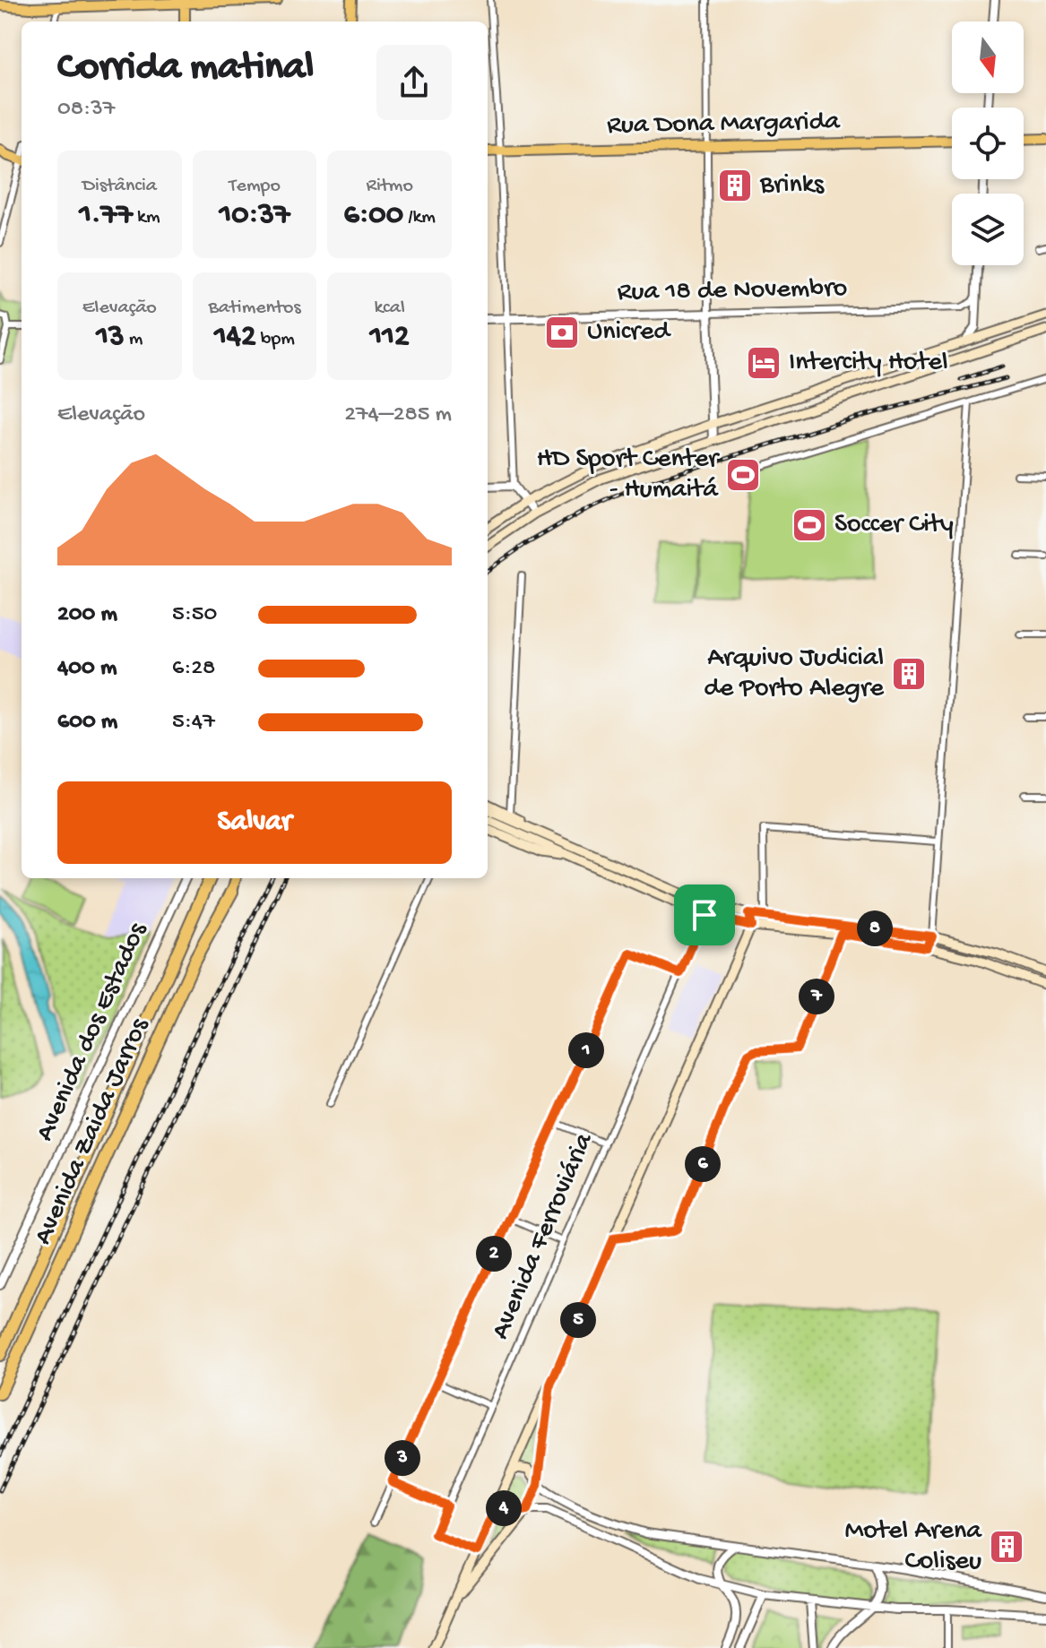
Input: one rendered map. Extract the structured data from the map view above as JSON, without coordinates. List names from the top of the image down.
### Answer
{
  "streets": {
    "highway": ["Avenida Zaida Jarros"],
    "main road": ["Rua Dona Margarida"],
    "street": ["Rua 18 de Novembro", "Avenida dos Estados", "Avenida Ferroviária"]
  },
  "places": {
    "building": ["Brinks", "Arquivo Judicial de Porto Alegre", "Motel Arena Coliseu"],
    "bank": ["Unicred"],
    "hotel": ["Intercity Hotel"],
    "sports": ["HD Sport Center - Humaitá", "Soccer City"]
  },
  "north": "bottom",
  "page": {
    "heading": ["Corrida matinal", "08:37"],
    "stats": [
      ["Distância", "1.77 km"],
      ["Tempo", "10:37"],
      ["Ritmo", "6:00 /km"],
      ["Elevação", "13 m"],
      ["Batimentos", "142 bpm"],
      ["kcal", "112"]
    ],
    "chart": ["Elevação", "274–285 m"],
    "list": [
      {
        "name": "200 m",
        "note": "5:50"
      },
      {
        "name": "400 m",
        "note": "6:28"
      },
      {
        "name": "600 m",
        "note": "5:47"
      }
    ],
    "buttons": "Salvar",
    "pins": [
      "8",
      "7",
      "1",
      "6",
      "2",
      "5",
      "3",
      "4"
    ]
  }
}
